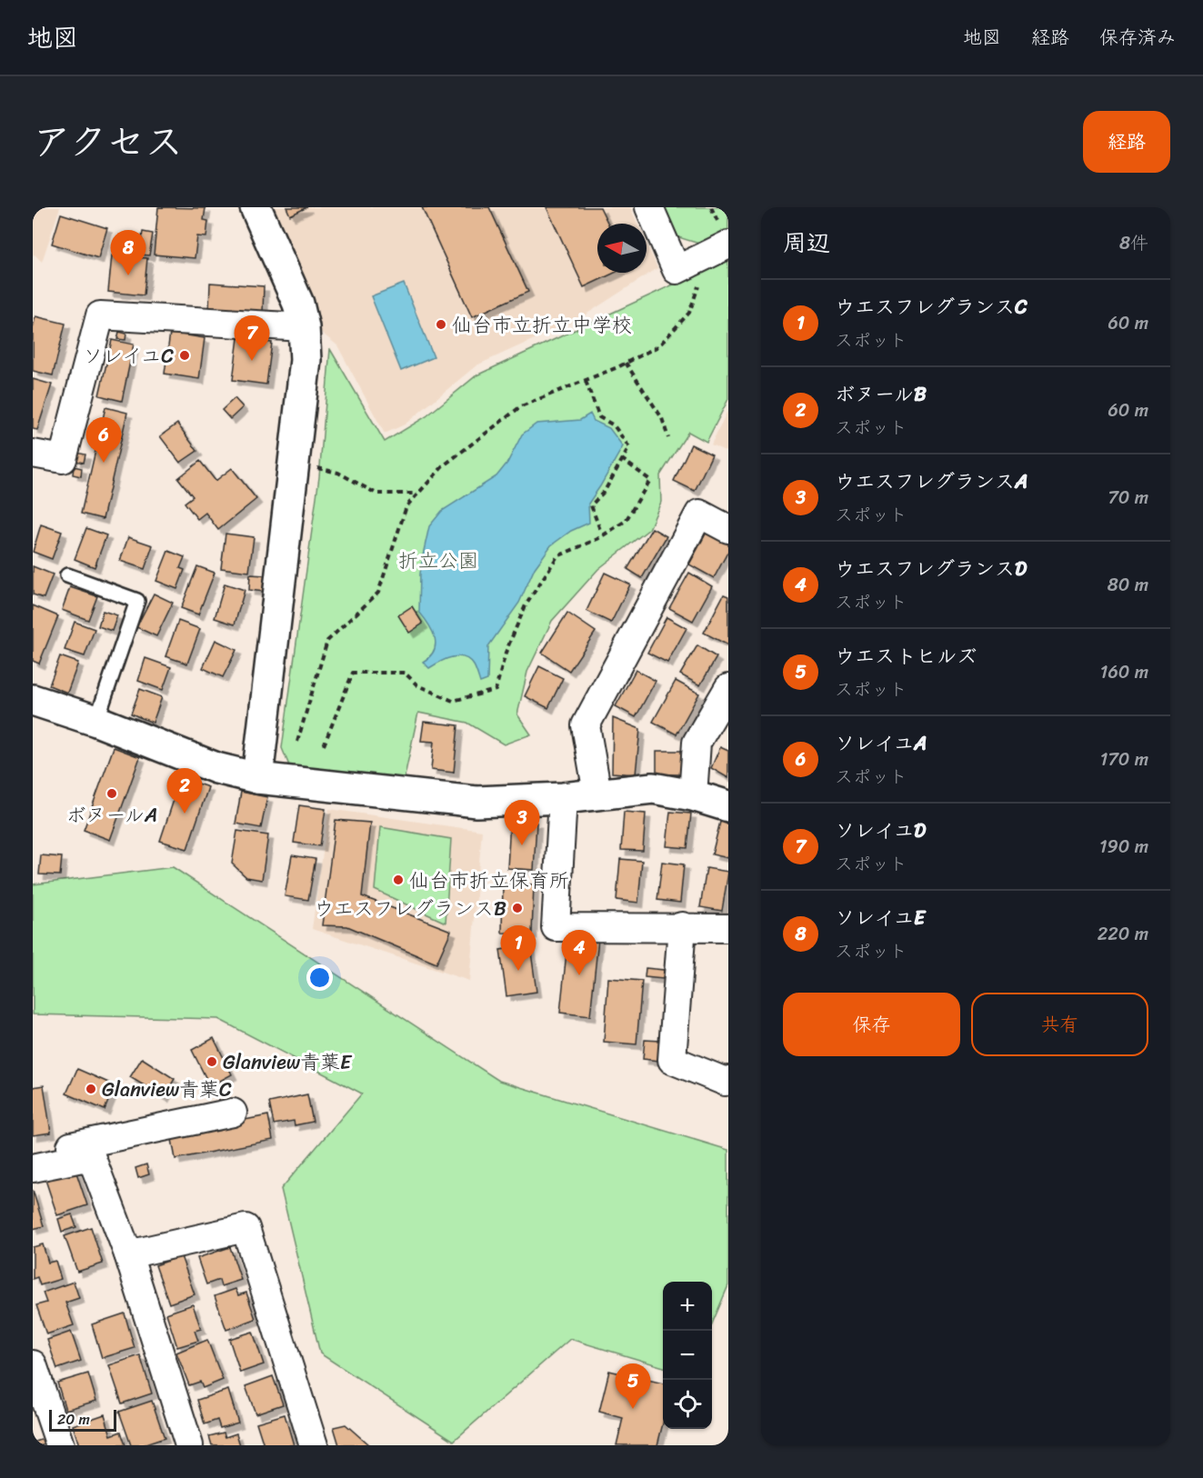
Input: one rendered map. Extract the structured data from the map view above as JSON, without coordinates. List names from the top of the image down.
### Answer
{
  "parks": ["折立公園"],
  "places": [
    "仙台市立折立中学校",
    "ソレイユC",
    "ボヌールA",
    "仙台市折立保育所",
    "ウエスフレグランスB",
    "Glanview青葉E",
    "Glanview青葉C"
  ],
  "scale_bar": "20 m",
  "north": "left",
  "page": {
    "header": "地図",
    "nav": ["地図", "経路", "保存済み"],
    "title": "アクセス",
    "buttons": [
      "経路",
      ["保存", "共有"]
    ],
    "heading": ["周辺", "8件"],
    "pins": [
      "8",
      "7",
      "6",
      "2",
      "3",
      "1",
      "4",
      "5"
    ],
    "list": [
      {
        "mark": "1",
        "name": "ウエスフレグランスC",
        "note": "スポット",
        "value": "60 m"
      },
      {
        "mark": "2",
        "name": "ボヌールB",
        "note": "スポット",
        "value": "60 m"
      },
      {
        "mark": "3",
        "name": "ウエスフレグランスA",
        "note": "スポット",
        "value": "70 m"
      },
      {
        "mark": "4",
        "name": "ウエスフレグランスD",
        "note": "スポット",
        "value": "80 m"
      },
      {
        "mark": "5",
        "name": "ウエストヒルズ",
        "note": "スポット",
        "value": "160 m"
      },
      {
        "mark": "6",
        "name": "ソレイユA",
        "note": "スポット",
        "value": "170 m"
      },
      {
        "mark": "7",
        "name": "ソレイユD",
        "note": "スポット",
        "value": "190 m"
      },
      {
        "mark": "8",
        "name": "ソレイユE",
        "note": "スポット",
        "value": "220 m"
      }
    ],
    "map_buttons": ["+", "−"],
    "scale": "20 m"
  }
}
